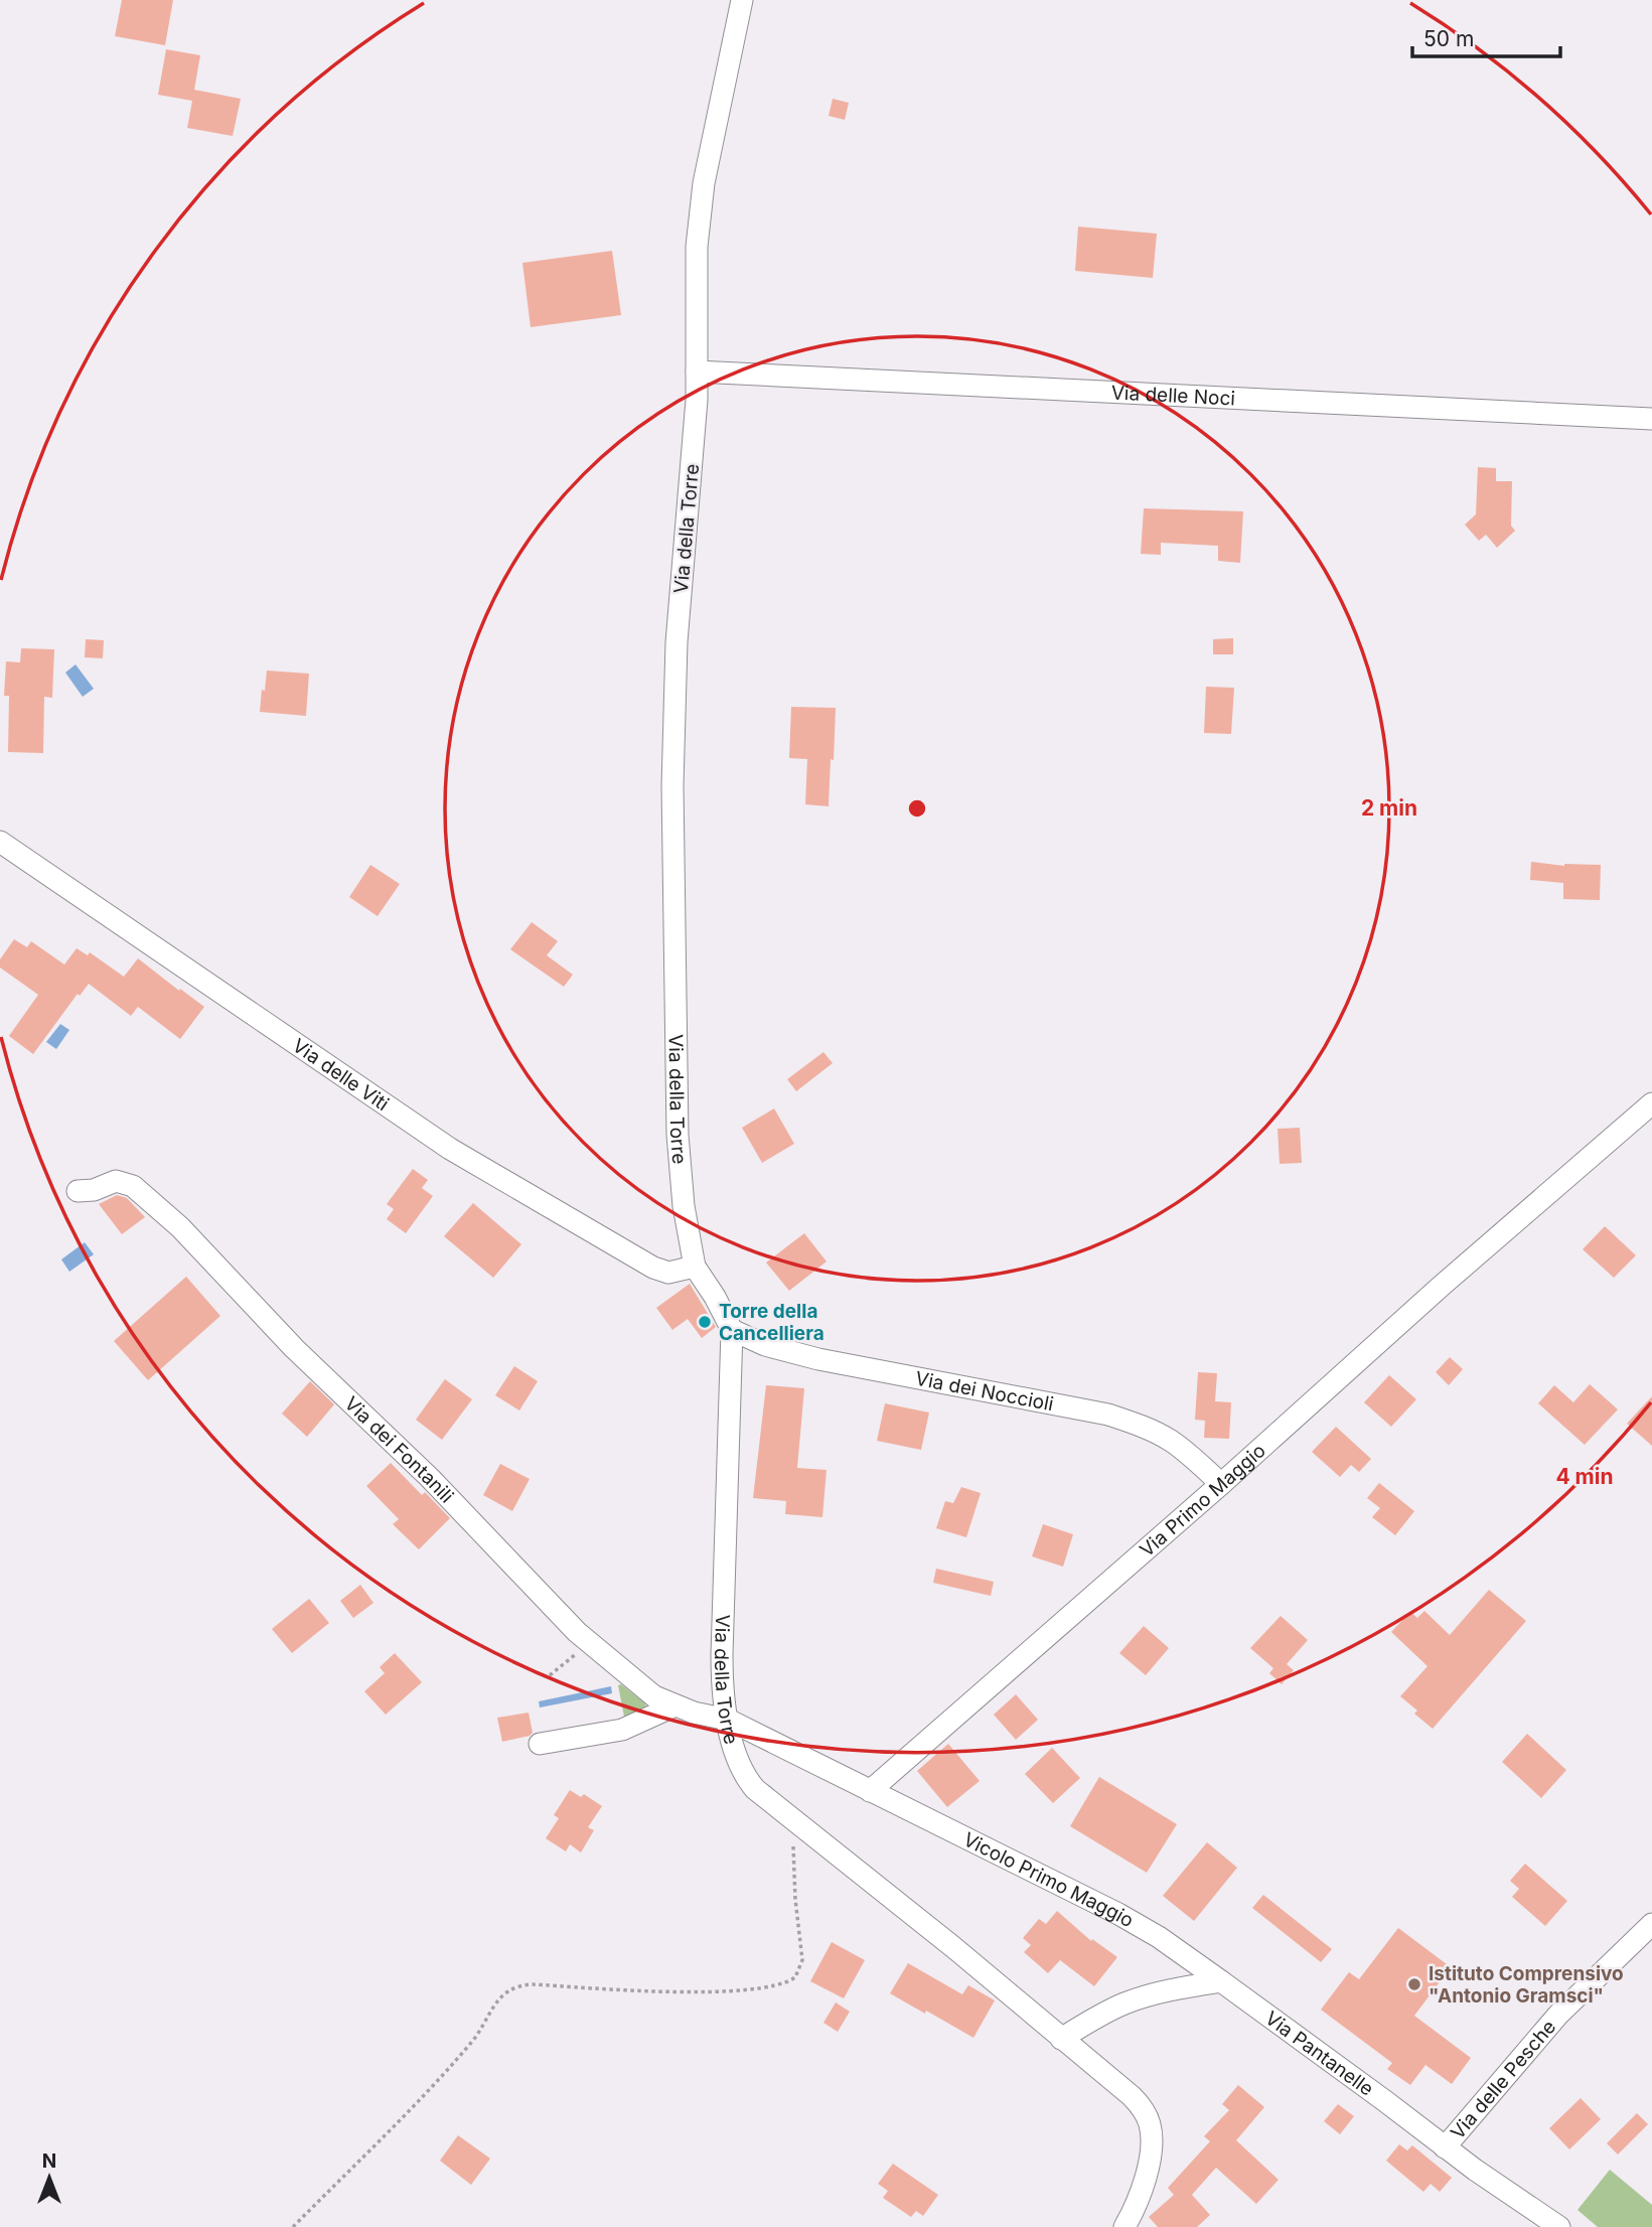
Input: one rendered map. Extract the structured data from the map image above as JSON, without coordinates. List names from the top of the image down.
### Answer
{
  "streets": {
    "street": [
      "Via delle Noci",
      "Via della Torre",
      "Via delle Viti",
      "Via dei Noccioli",
      "Via dei Fontanili",
      "Via Primo Maggio",
      "Vicolo Primo Maggio",
      "Via Pantanelle",
      "Via delle Pesche"
    ]
  },
  "crossings": [
    ["Via delle Noci", "Via della Torre"],
    ["Via della Torre", "Via delle Viti"],
    ["Via della Torre", "Via dei Noccioli"],
    ["Via della Torre", "Via dei Fontanili"],
    ["Via dei Noccioli", "Via Primo Maggio"],
    ["Via Primo Maggio", "Vicolo Primo Maggio"],
    ["Vicolo Primo Maggio", "Via Pantanelle"],
    ["Via Pantanelle", "Via delle Pesche"]
  ],
  "places": ["Torre della Cancelliera", "Istituto Comprensivo \"Antonio Gramsci\""],
  "scale_bar": "50 m",
  "north": "top",
  "rings": ["2 min", "4 min"]
}
